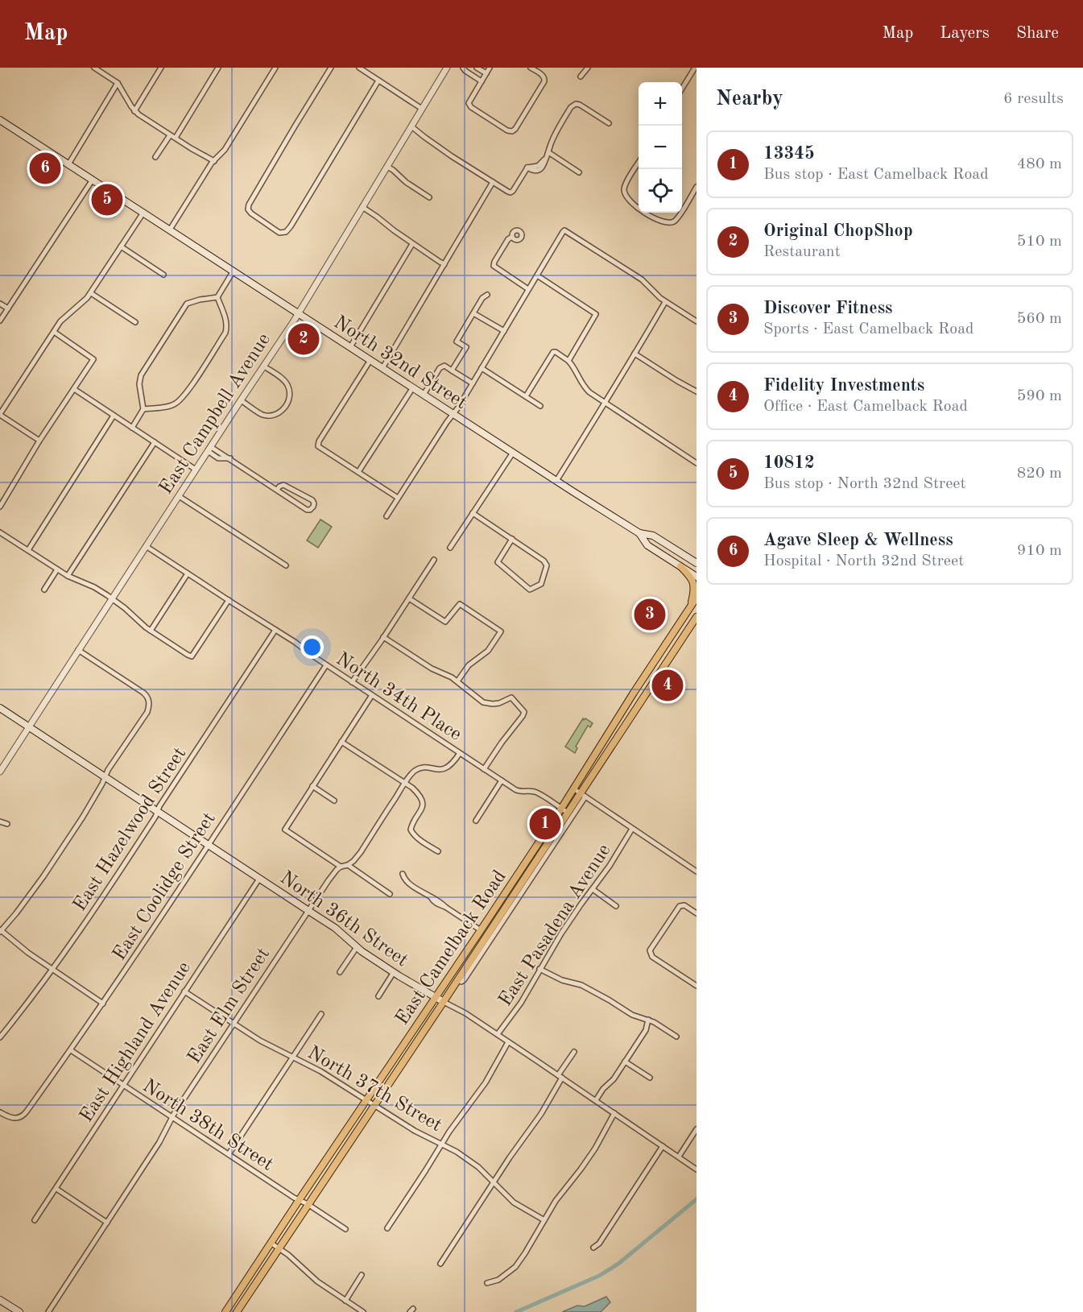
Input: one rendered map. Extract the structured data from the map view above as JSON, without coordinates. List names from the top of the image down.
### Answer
{
  "streets": {
    "main road": ["North 32nd Street", "North 36th Street", "East Camelback Road"],
    "street": [
      "East Campbell Avenue",
      "North 34th Place",
      "East Hazelwood Street",
      "East Coolidge Street",
      "East Pasadena Avenue",
      "East Elm Street",
      "East Highland Avenue",
      "North 37th Street",
      "North 38th Street"
    ]
  },
  "crossings": [
    ["North 32nd Street", "East Campbell Avenue"],
    ["East Campbell Avenue", "North 34th Place"],
    ["East Campbell Avenue", "North 36th Street"],
    ["North 34th Place", "East Hazelwood Street"],
    ["North 34th Place", "East Coolidge Street"],
    ["North 34th Place", "East Camelback Road"],
    ["East Hazelwood Street", "North 36th Street"],
    ["East Coolidge Street", "North 36th Street"],
    ["East Coolidge Street", "North 38th Street"],
    ["North 36th Street", "East Pasadena Avenue"],
    ["North 36th Street", "East Camelback Road"],
    ["North 36th Street", "East Elm Street"],
    ["North 36th Street", "East Highland Avenue"],
    ["East Camelback Road", "North 37th Street"],
    ["East Camelback Road", "North 38th Street"],
    ["East Elm Street", "North 37th Street"],
    ["East Elm Street", "North 38th Street"],
    ["East Highland Avenue", "North 37th Street"],
    ["East Highland Avenue", "North 38th Street"]
  ],
  "page": {
    "header": "Map",
    "nav": ["Map", "Layers", "Share"],
    "heading": ["Nearby", "6 results"],
    "map_buttons": ["+", "−"],
    "list": [
      {
        "mark": "1",
        "name": "13345",
        "note": "Bus stop · East Camelback Road",
        "value": "480 m"
      },
      {
        "mark": "2",
        "name": "Original ChopShop",
        "note": "Restaurant",
        "value": "510 m"
      },
      {
        "mark": "3",
        "name": "Discover Fitness",
        "note": "Sports · East Camelback Road",
        "value": "560 m"
      },
      {
        "mark": "4",
        "name": "Fidelity Investments",
        "note": "Office · East Camelback Road",
        "value": "590 m"
      },
      {
        "mark": "5",
        "name": "10812",
        "note": "Bus stop · North 32nd Street",
        "value": "820 m"
      },
      {
        "mark": "6",
        "name": "Agave Sleep & Wellness",
        "note": "Hospital · North 32nd Street",
        "value": "910 m"
      }
    ],
    "pins": [
      "6",
      "5",
      "2",
      "3",
      "4",
      "1"
    ]
  }
}
